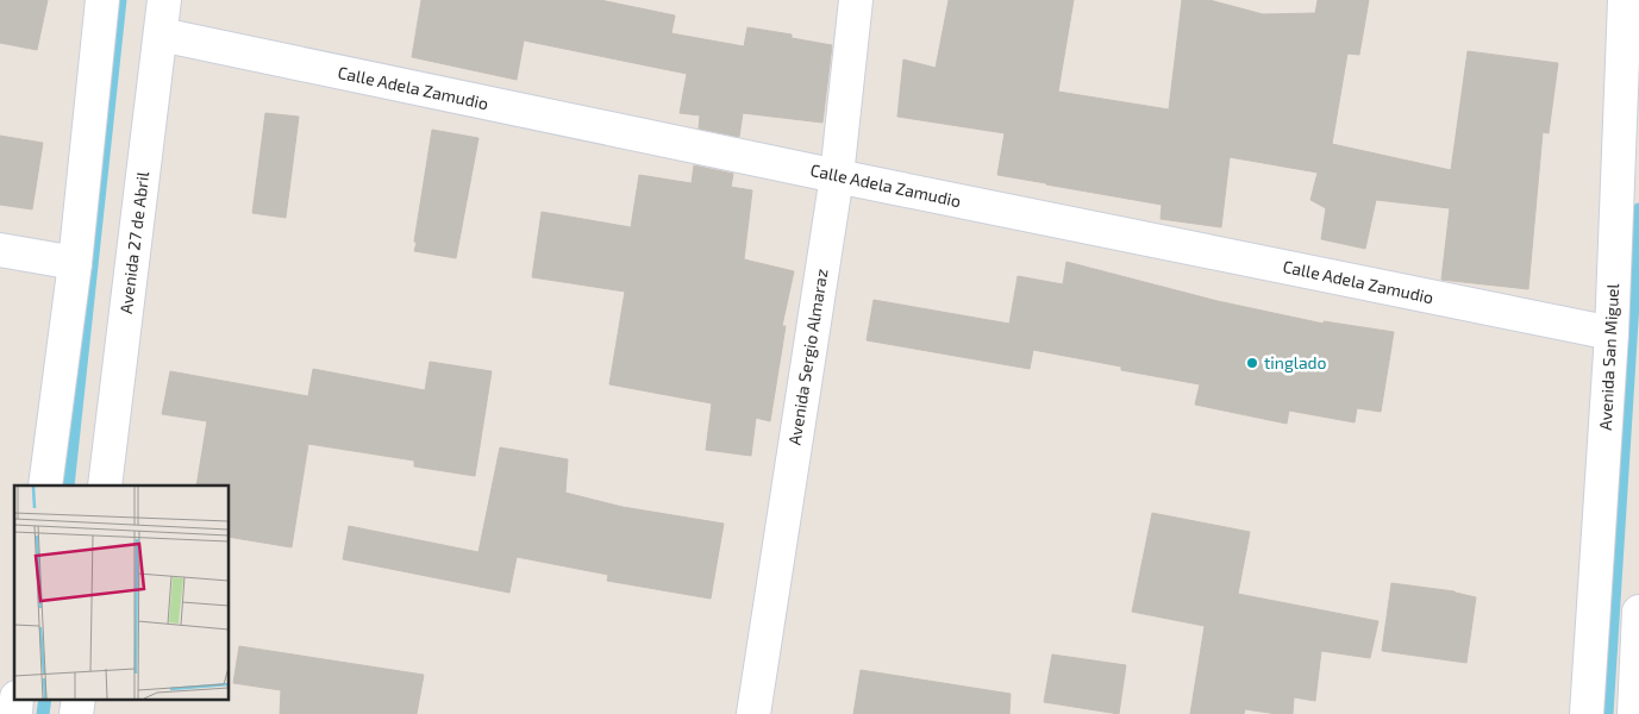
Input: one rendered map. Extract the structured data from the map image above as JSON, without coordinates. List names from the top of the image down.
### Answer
{
  "streets": {
    "street": [
      "Calle Adela Zamudio",
      "Avenida 27 de Abril",
      "Avenida Sergio Almaraz",
      "Avenida San Miguel"
    ]
  },
  "crossings": [
    ["Calle Adela Zamudio", "Avenida 27 de Abril"],
    ["Calle Adela Zamudio", "Avenida Sergio Almaraz"],
    ["Calle Adela Zamudio", "Avenida San Miguel"]
  ],
  "places": ["tinglado"]
}
